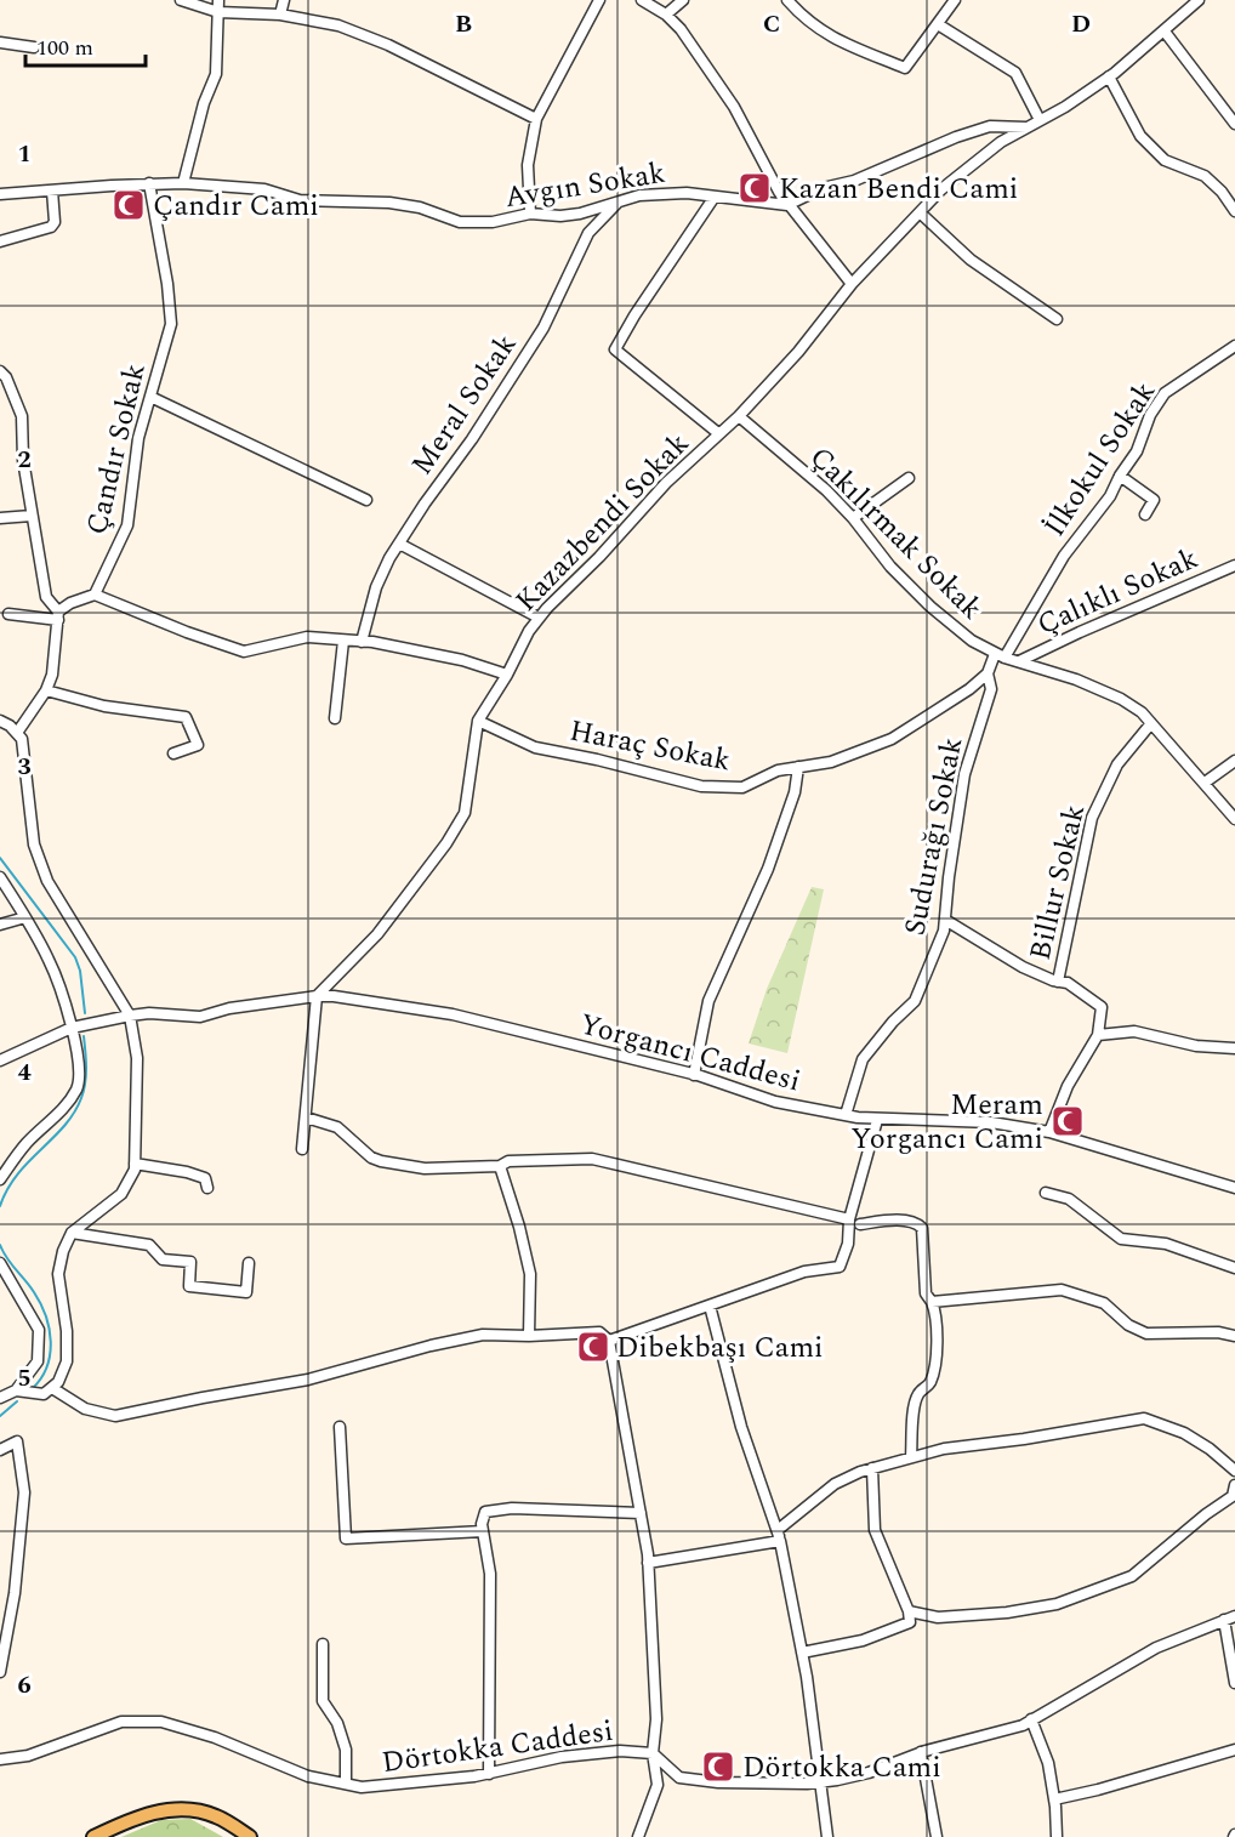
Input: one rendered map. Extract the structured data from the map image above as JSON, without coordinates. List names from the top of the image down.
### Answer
{
  "streets": {
    "street": [
      "Avgın Sokak",
      "Meral Sokak",
      "Çandır Sokak",
      "İlkokul Sokak",
      "Kazazbendi Sokak",
      "Çakılırmak Sokak",
      "Çalıklı Sokak",
      "Haraç Sokak",
      "Sudurağı Sokak",
      "Billur Sokak",
      "Yorgancı Caddesi",
      "Dörtokka Caddesi"
    ]
  },
  "crossings": [
    ["Avgın Sokak", "Meral Sokak"],
    ["Avgın Sokak", "Çandır Sokak"],
    ["İlkokul Sokak", "Çakılırmak Sokak"],
    ["Kazazbendi Sokak", "Çakılırmak Sokak"],
    ["Kazazbendi Sokak", "Haraç Sokak"],
    ["Kazazbendi Sokak", "Yorgancı Caddesi"],
    ["Çakılırmak Sokak", "Çalıklı Sokak"],
    ["Çakılırmak Sokak", "Billur Sokak"],
    ["Haraç Sokak", "Sudurağı Sokak"],
    ["Sudurağı Sokak", "Yorgancı Caddesi"]
  ],
  "places": {
    "mosque": [
      "Kazan Bendi Cami",
      "Çandır Cami",
      "Meram Yorgancı Cami",
      "Dibekbaşı Cami",
      "Dörtokka Cami"
    ]
  },
  "scale_bar": "100 m",
  "grid": {
    "columns": ["B", "C", "D"],
    "rows": [
      "1",
      "2",
      "3",
      "4",
      "5",
      "6"
    ]
  }
}
